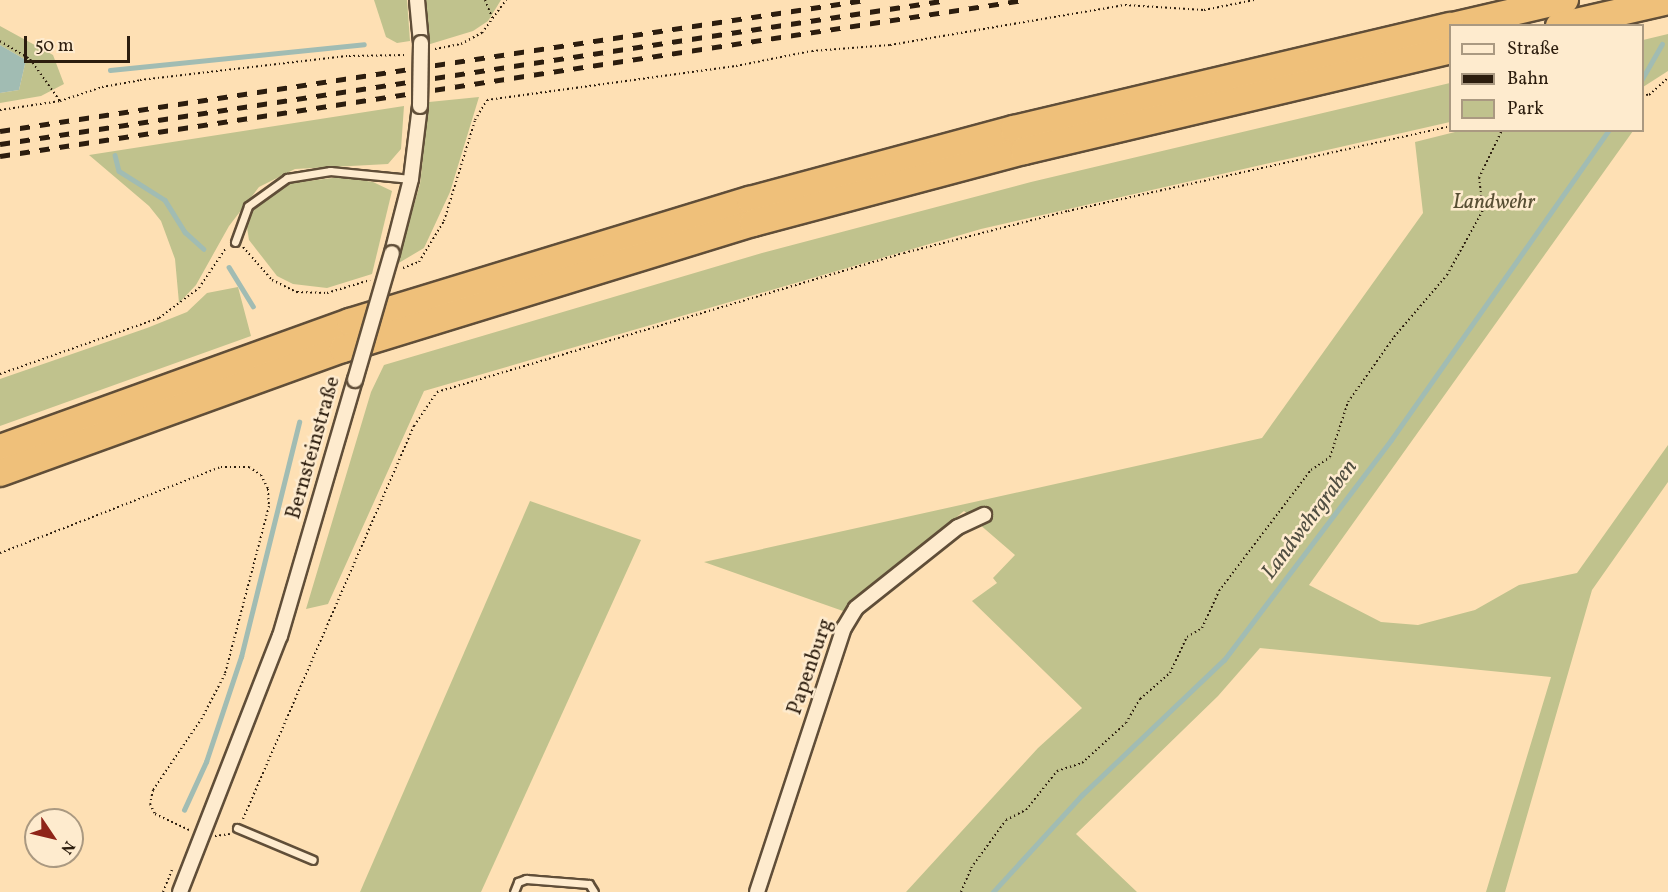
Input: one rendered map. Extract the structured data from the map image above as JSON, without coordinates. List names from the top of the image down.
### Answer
{
  "streets": {
    "street": ["Bernsteinstraße", "Papenburg"]
  },
  "water": ["Landwehrgraben"],
  "parks": ["Landwehr"],
  "legend": ["Straße", "Bahn", "Park"],
  "scale_bar": "50 m",
  "north": "bottom right"
}
